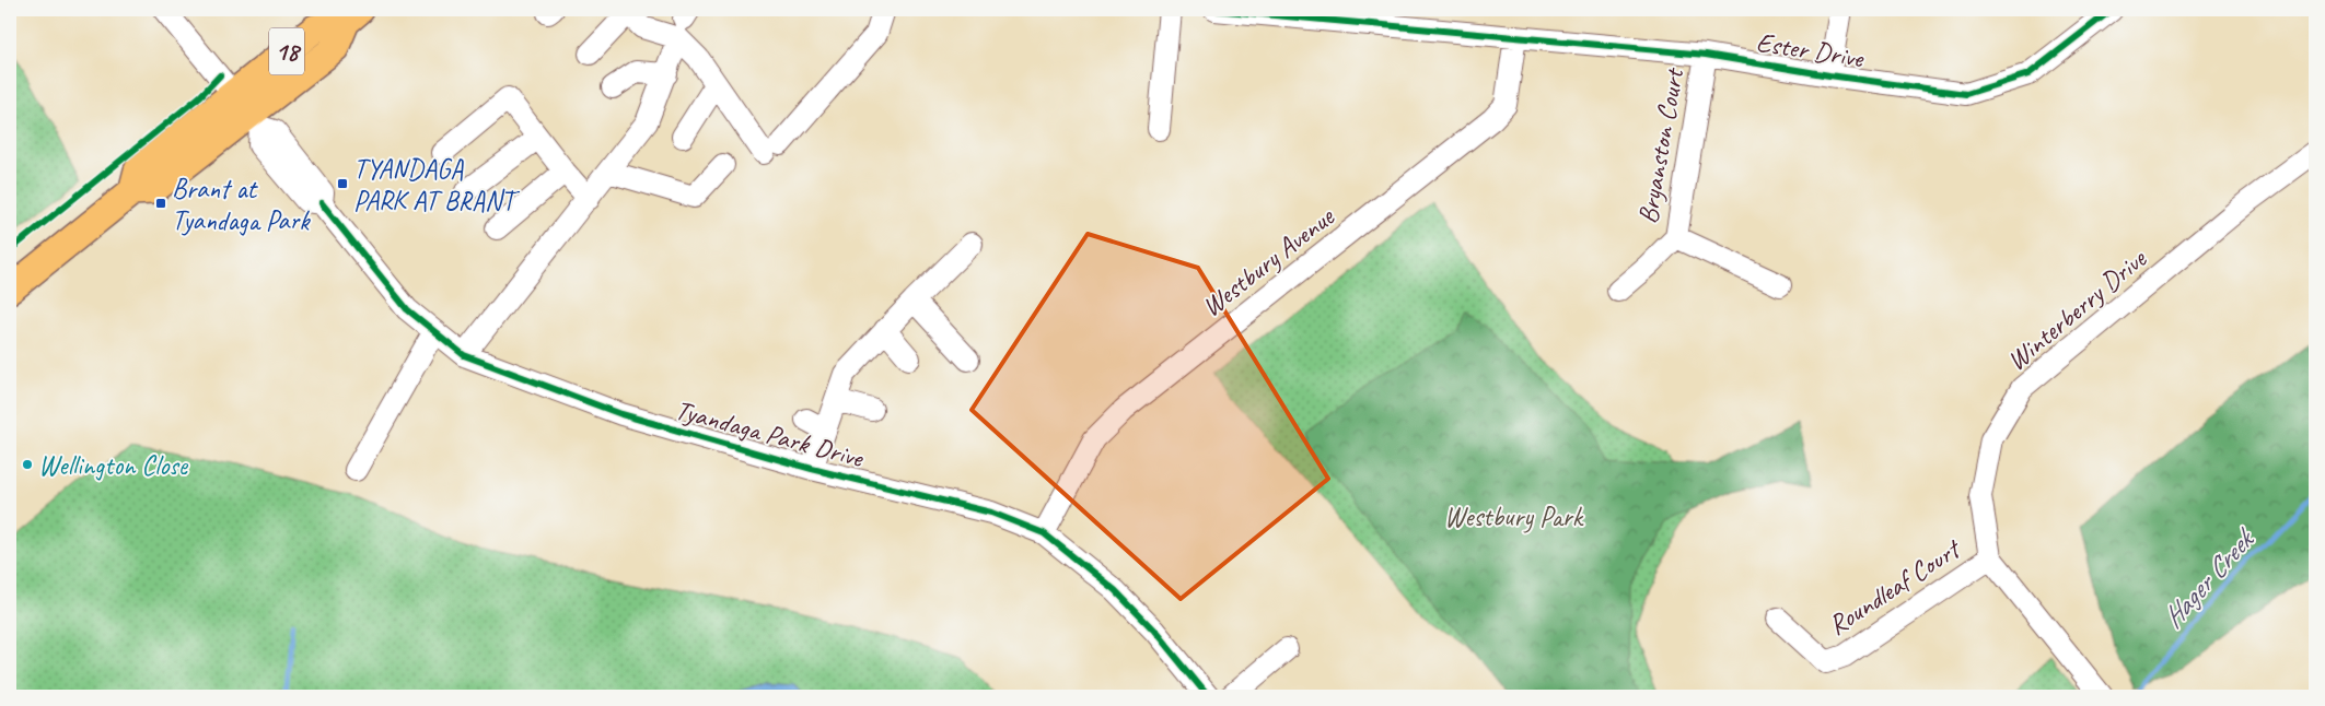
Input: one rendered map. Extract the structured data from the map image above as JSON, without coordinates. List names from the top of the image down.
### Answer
{
  "streets": {
    "main road": ["18"],
    "street": [
      "Ester Drive",
      "Bryanston Court",
      "Westbury Avenue",
      "Winterberry Drive",
      "Tyandaga Park Drive",
      "Roundleaf Court"
    ]
  },
  "crossings": [
    ["Ester Drive", "Bryanston Court"],
    ["Ester Drive", "Westbury Avenue"],
    ["18", "Tyandaga Park Drive"],
    ["Westbury Avenue", "Tyandaga Park Drive"],
    ["Winterberry Drive", "Roundleaf Court"]
  ],
  "water": ["Hager Creek"],
  "parks": ["Westbury Park"],
  "places": {
    "transit": ["TYANDAGA PARK AT BRANT", "Brant at Tyandaga Park"],
    "other": ["Wellington Close"]
  }
}
